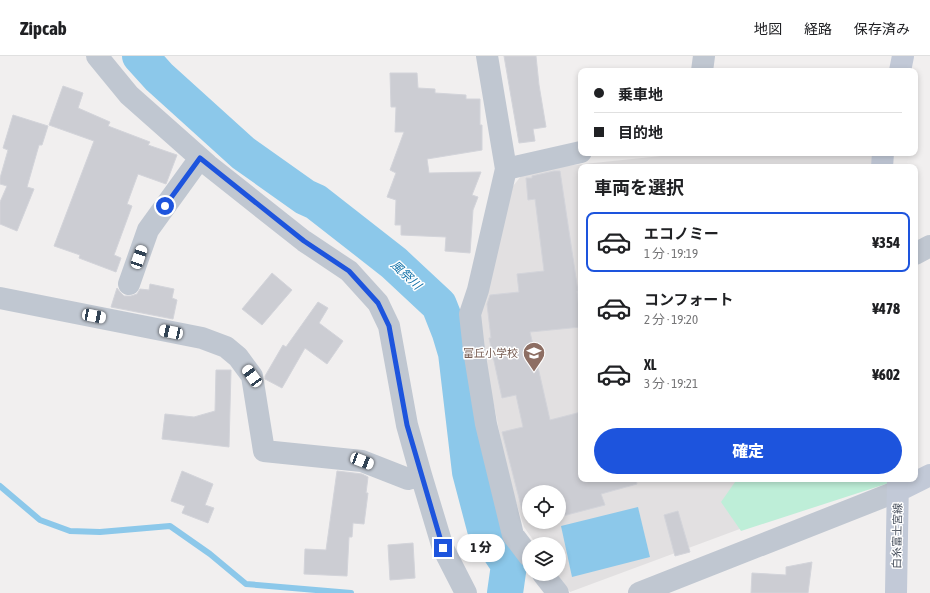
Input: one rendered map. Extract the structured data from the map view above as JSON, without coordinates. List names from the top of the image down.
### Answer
{
  "streets": {
    "main road": ["白糸富士宮線"]
  },
  "water": ["風祭川"],
  "places": {
    "school or university": ["富丘小学校"]
  },
  "page": {
    "header": "Zipcab",
    "nav": ["地図", "経路", "保存済み"],
    "banner": ["乗車地", "目的地"],
    "heading": "車両を選択",
    "list": [
      {
        "name": "エコノミー",
        "note": "1 分 · 19:19",
        "value": "¥354"
      },
      {
        "name": "コンフォート",
        "note": "2 分 · 19:20",
        "value": "¥478"
      },
      {
        "name": "XL",
        "note": "3 分 · 19:21",
        "value": "¥602"
      }
    ],
    "buttons": "確定",
    "bubble": "1 分"
  }
}
